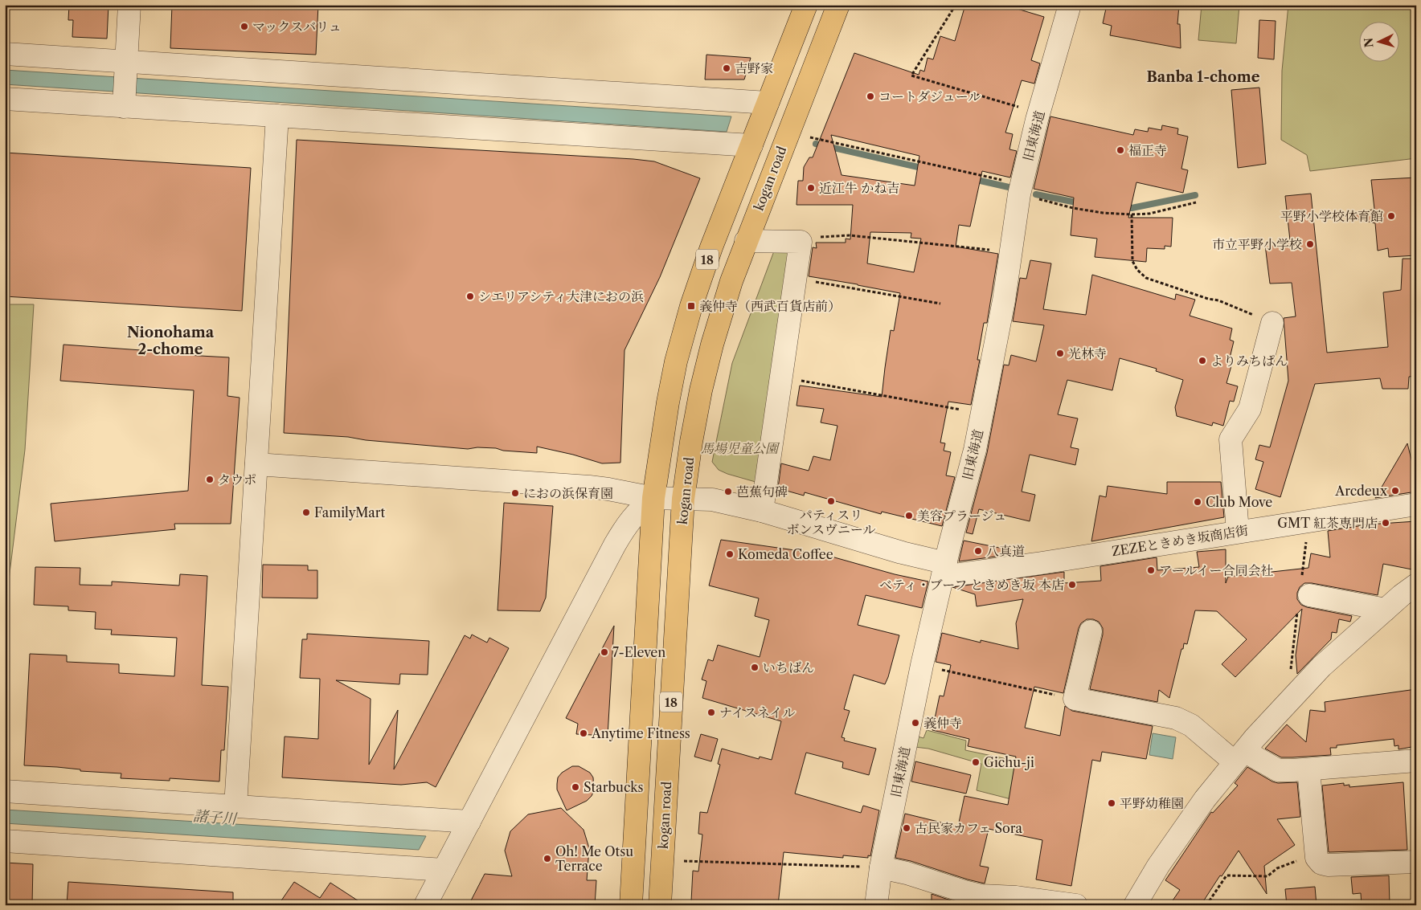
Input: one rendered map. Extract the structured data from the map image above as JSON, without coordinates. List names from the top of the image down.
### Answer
{
  "streets": {
    "main road": ["kogan road", "18"],
    "street": ["旧東海道", "ZEZEときめき坂商店街"]
  },
  "crossings": [
    ["旧東海道", "ZEZEときめき坂商店街"],
    ["kogan road", "ZEZEときめき坂商店街"],
    ["18", "ZEZEときめき坂商店街"]
  ],
  "districts": ["Banba 1-chome", "Nionohama 2-chome"],
  "water": ["諸子川"],
  "parks": ["馬場児童公園"],
  "places": {
    "other": [
      "マックスバリュ",
      "吉野家",
      "コートダジュール",
      "福正寺",
      "近江牛 かね吉",
      "平野小学校体育館",
      "市立平野小学校",
      "シエリアシティ大津におの浜",
      "光林寺",
      "よりみちぱん",
      "タウポ",
      "Arcdeux",
      "芭蕉句碑",
      "におの浜保育園",
      "パティスリ ボンスヴニール",
      "Club Move",
      "FamilyMart",
      "美容プラージュ",
      "GMT 紅茶専門店",
      "八真道",
      "Komeda Coffee",
      "アールイー合同会社",
      "べティ・ブーフ ときめき坂 本店",
      "7-Eleven",
      "いちばん",
      "ナイスネイル",
      "義仲寺",
      "Anytime Fitness",
      "Gichu-ji",
      "Starbucks",
      "平野幼稚園",
      "古民家カフェ Sora",
      "Oh! Me Otsu Terrace"
    ],
    "transit": ["義仲寺（西武百貨店前）"]
  },
  "north": "left"
}
